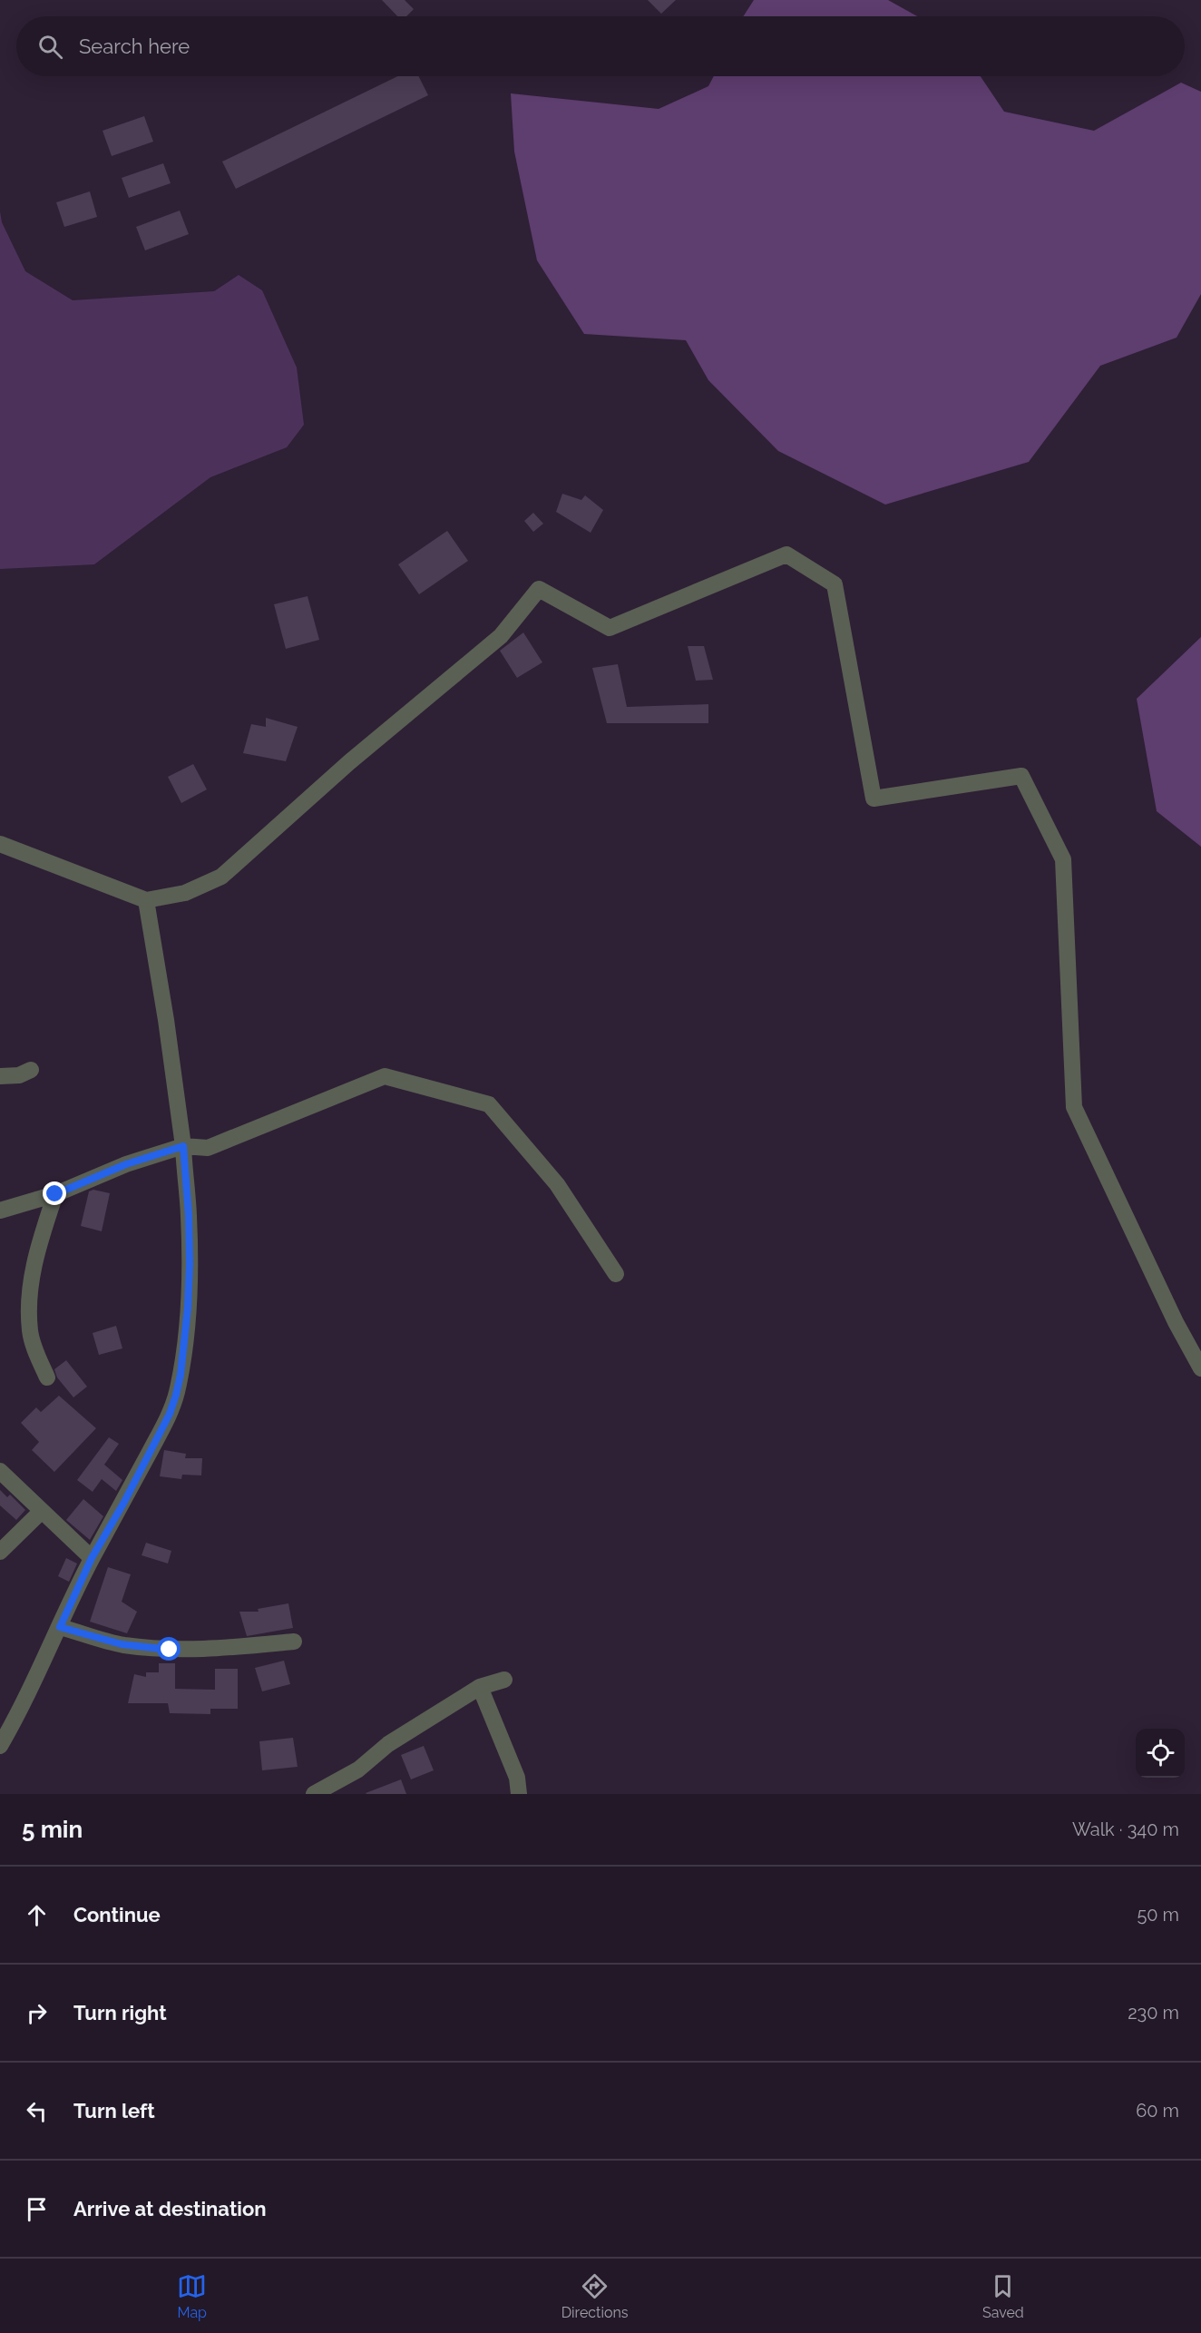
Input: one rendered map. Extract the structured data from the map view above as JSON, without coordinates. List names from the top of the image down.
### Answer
{
  "page": {
    "search": "Search here",
    "heading": ["5 min", "Walk · 340 m"],
    "list": [
      ["Continue", "50 m"],
      ["Turn right", "230 m"],
      ["Turn left", "60 m"],
      "Arrive at destination"
    ],
    "nav": ["Map", "Directions", "Saved"]
  }
}
